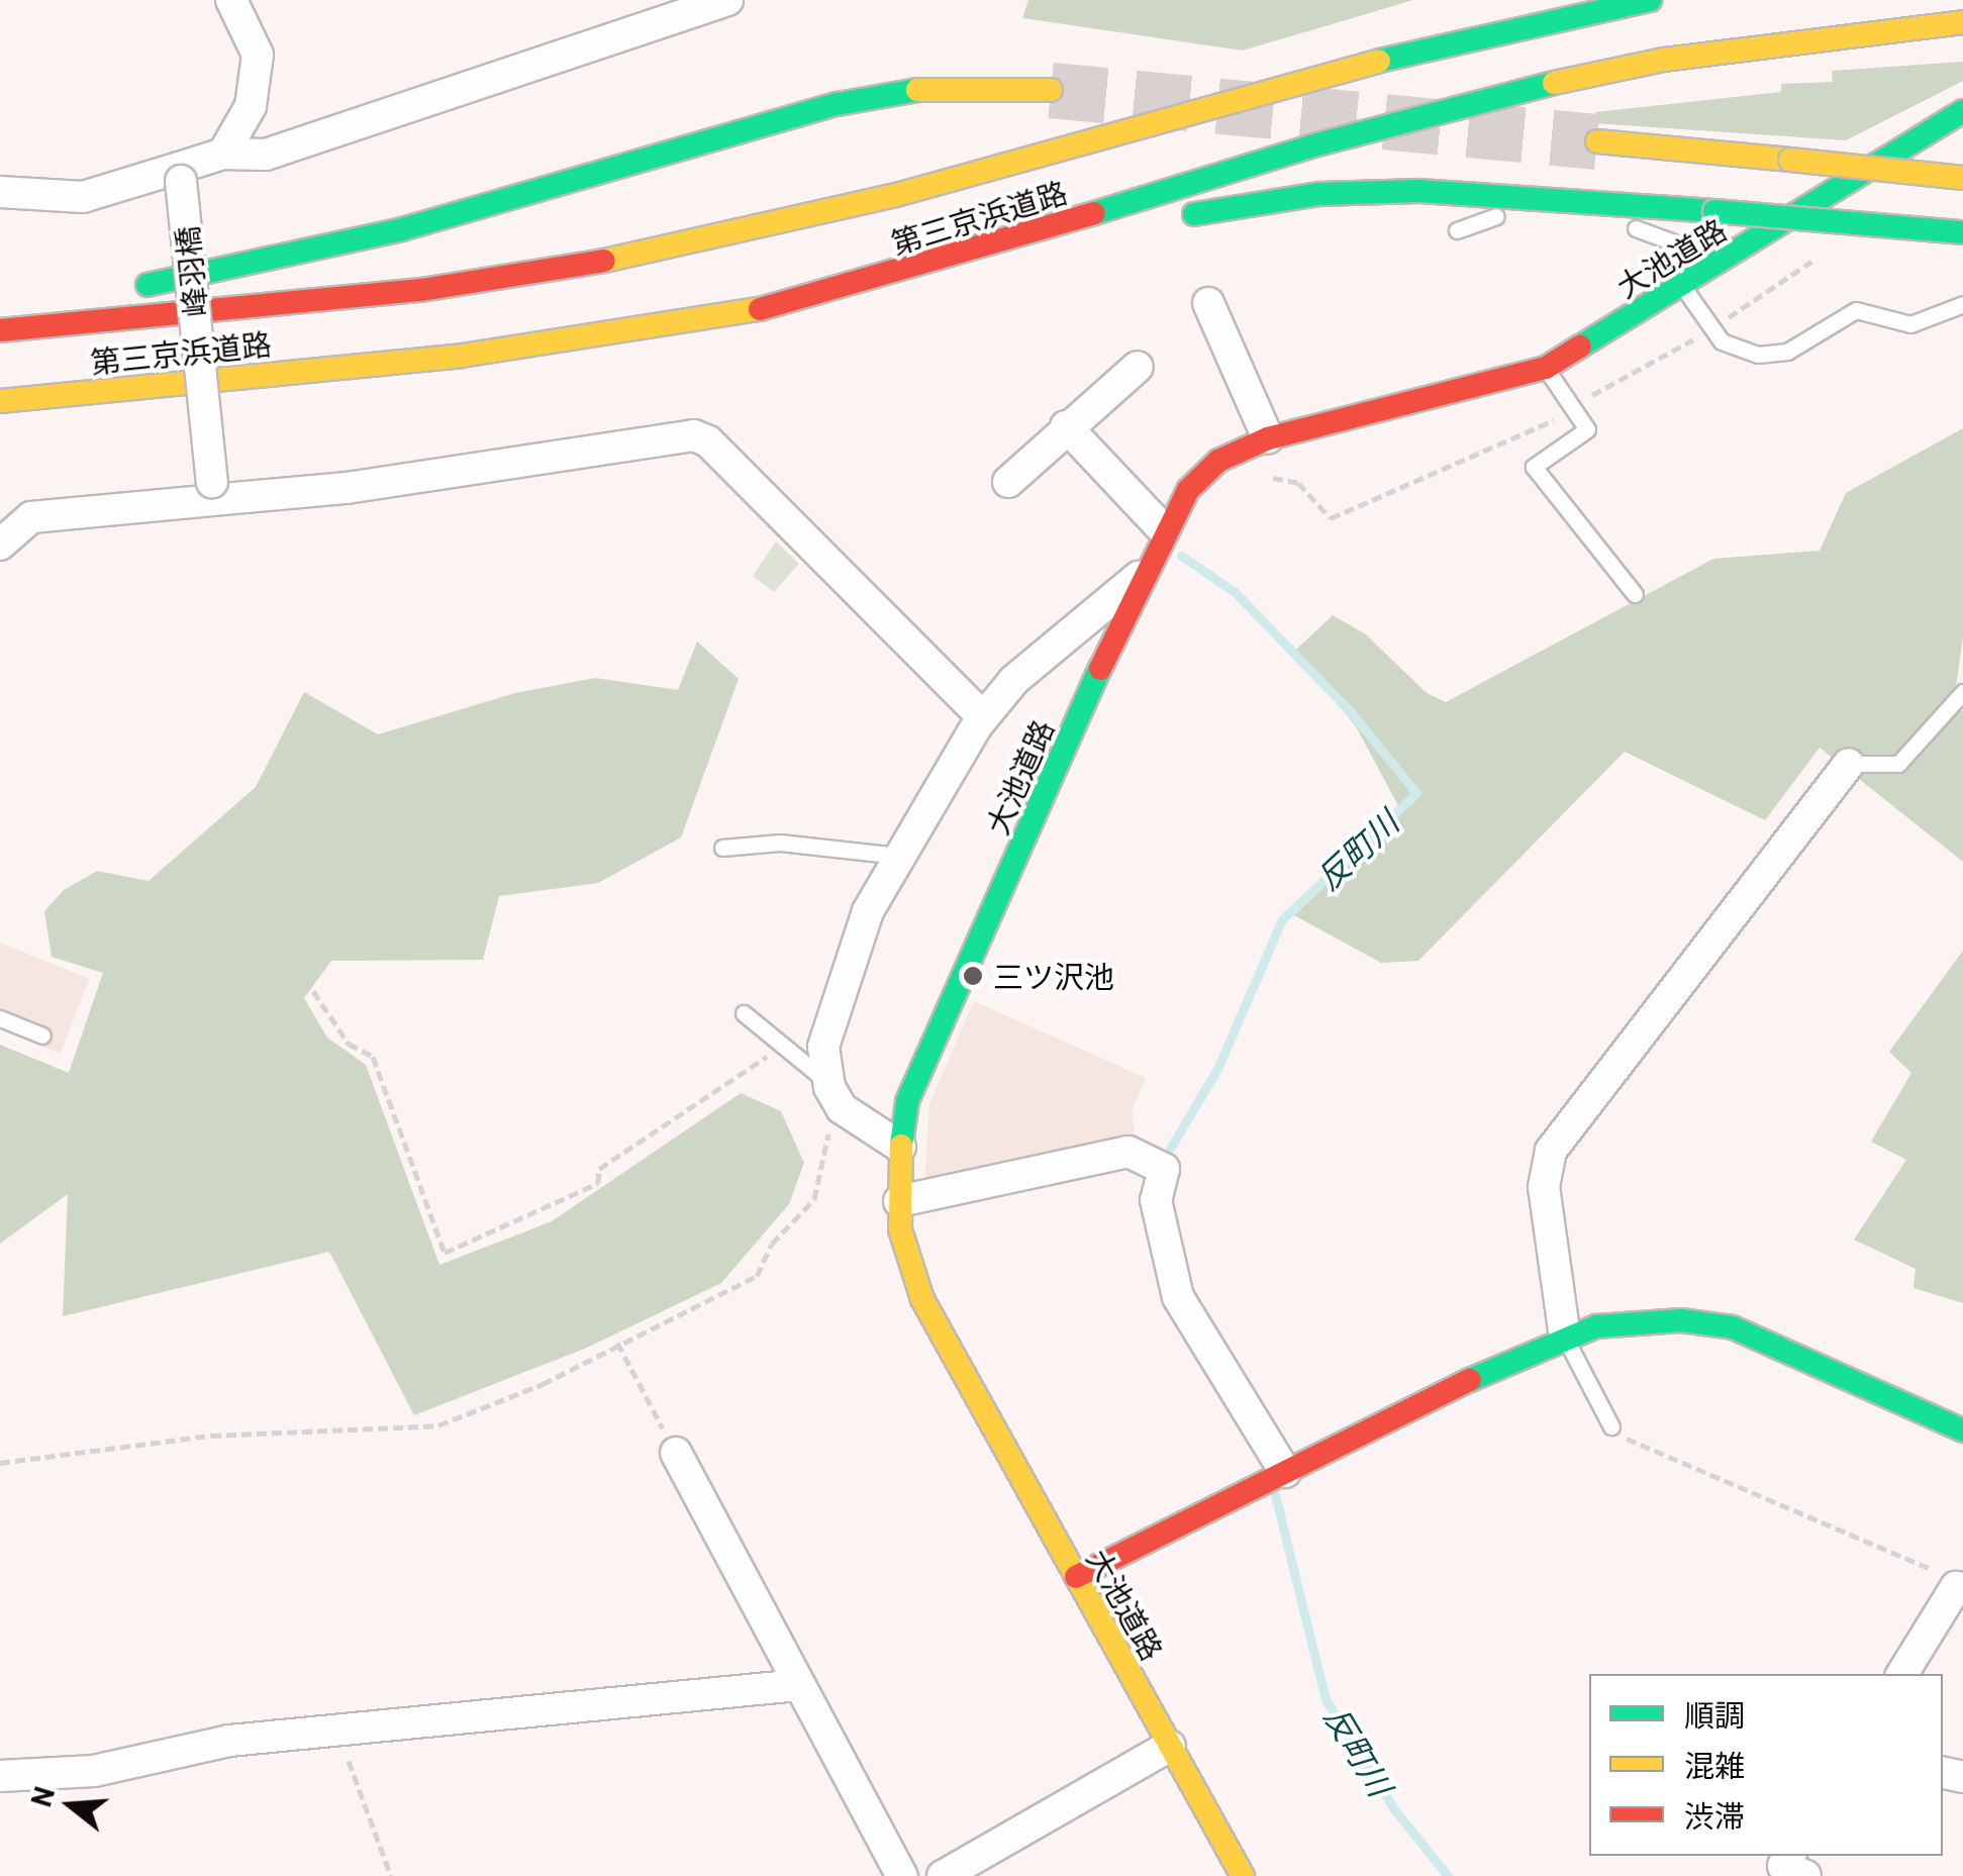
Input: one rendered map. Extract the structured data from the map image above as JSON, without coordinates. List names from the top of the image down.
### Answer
{
  "streets": {
    "main road": ["第三京浜道路", "大池道路"],
    "street": ["峰羽橋"]
  },
  "water": ["反町川"],
  "places": ["三ツ沢池"],
  "legend": ["順調", "混雑", "渋滞"],
  "north": "left"
}
